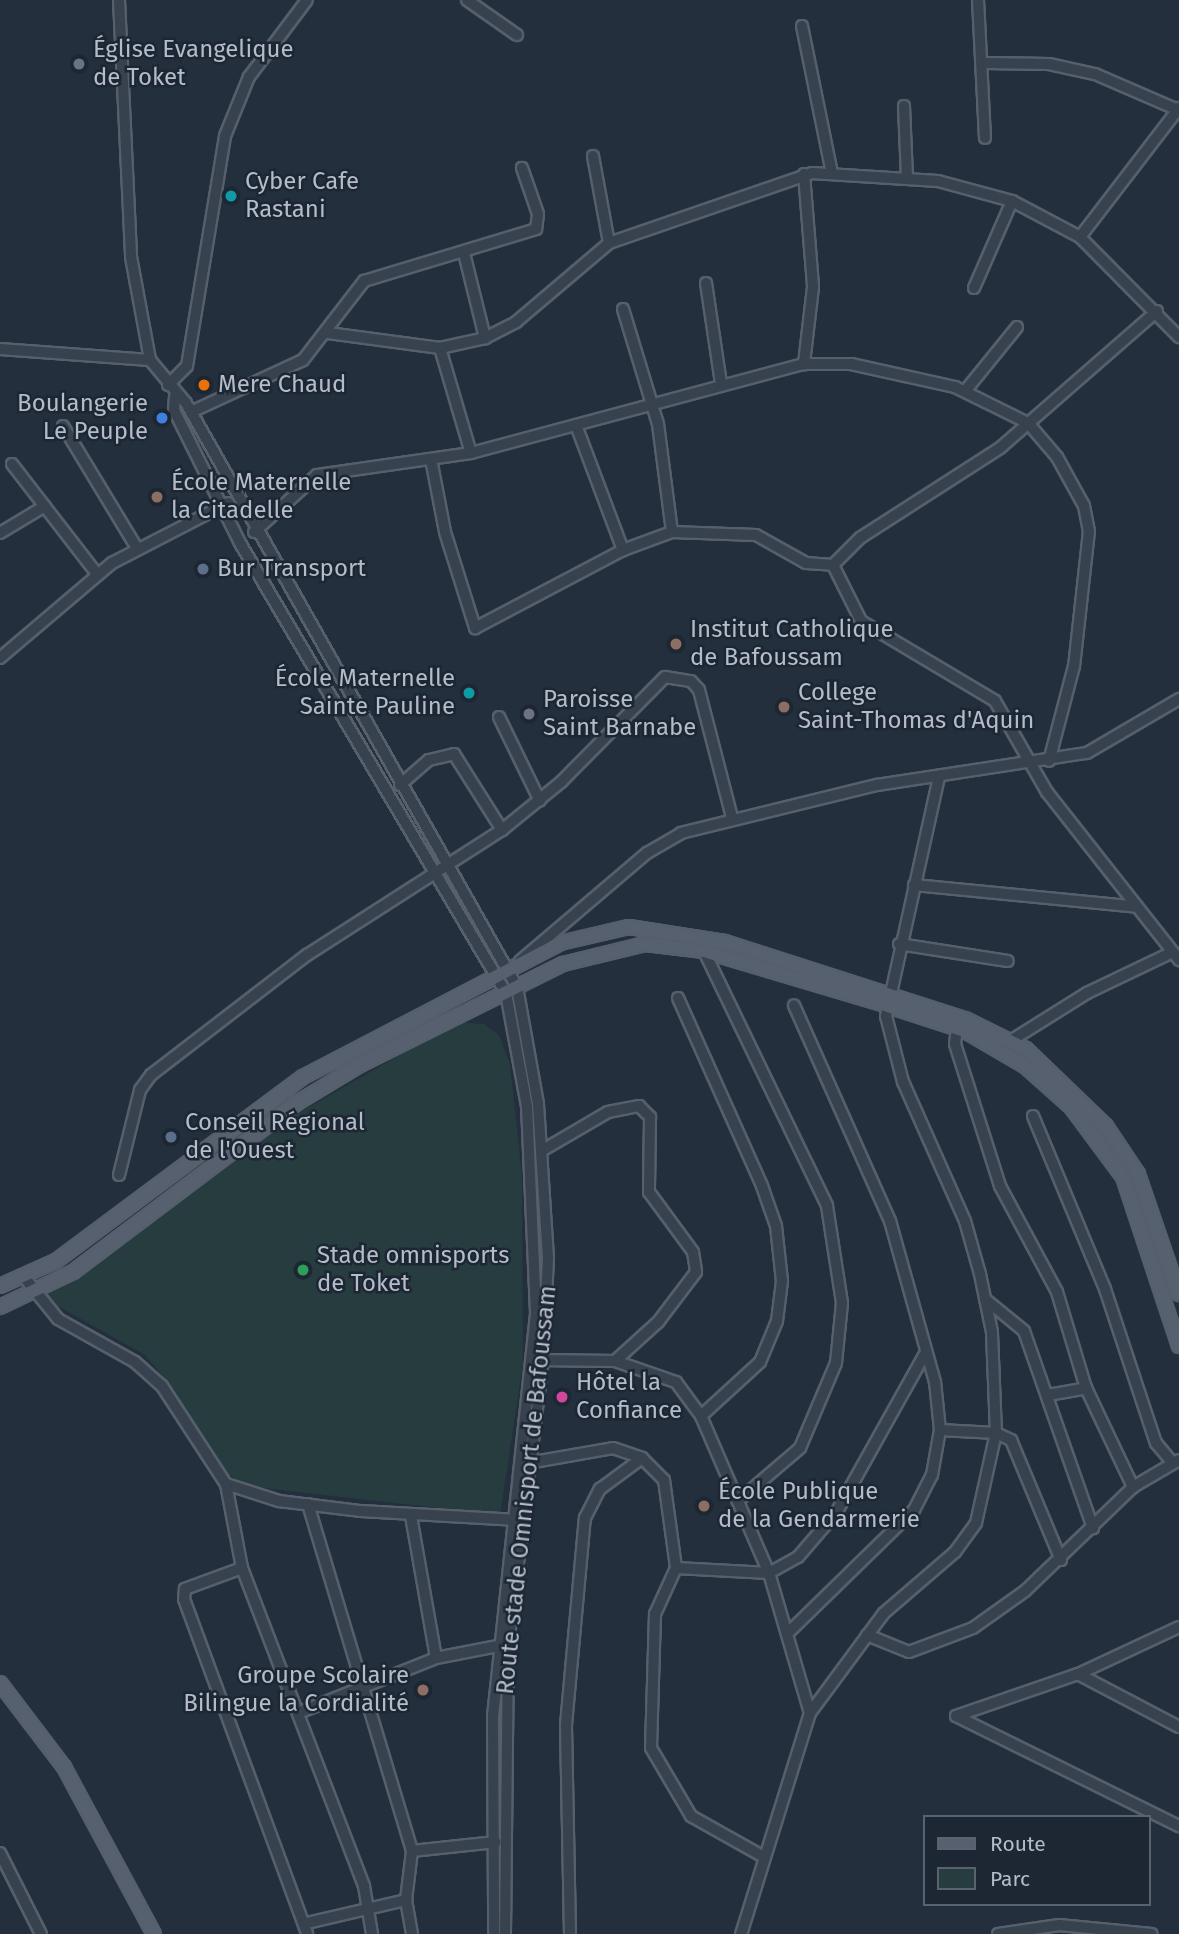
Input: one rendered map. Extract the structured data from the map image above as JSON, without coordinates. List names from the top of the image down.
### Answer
{
  "streets": {
    "street": ["Route stade Omnisport de Bafoussam"]
  },
  "places": [
    "Église Evangelique de Toket",
    "Cyber Cafe Rastani",
    "Mere Chaud",
    "Boulangerie Le Peuple",
    "École Maternelle la Citadelle",
    "Bur Transport",
    "Institut Catholique de Bafoussam",
    "École Maternelle Sainte Pauline",
    "College Saint-Thomas d'Aquin",
    "Paroisse Saint Barnabe",
    "Conseil Régional de l'Ouest",
    "Stade omnisports de Toket",
    "Hôtel la Confiance",
    "École Publique de la Gendarmerie",
    "Groupe Scolaire Bilingue la Cordialité"
  ],
  "legend": ["Route", "Parc"]
}
